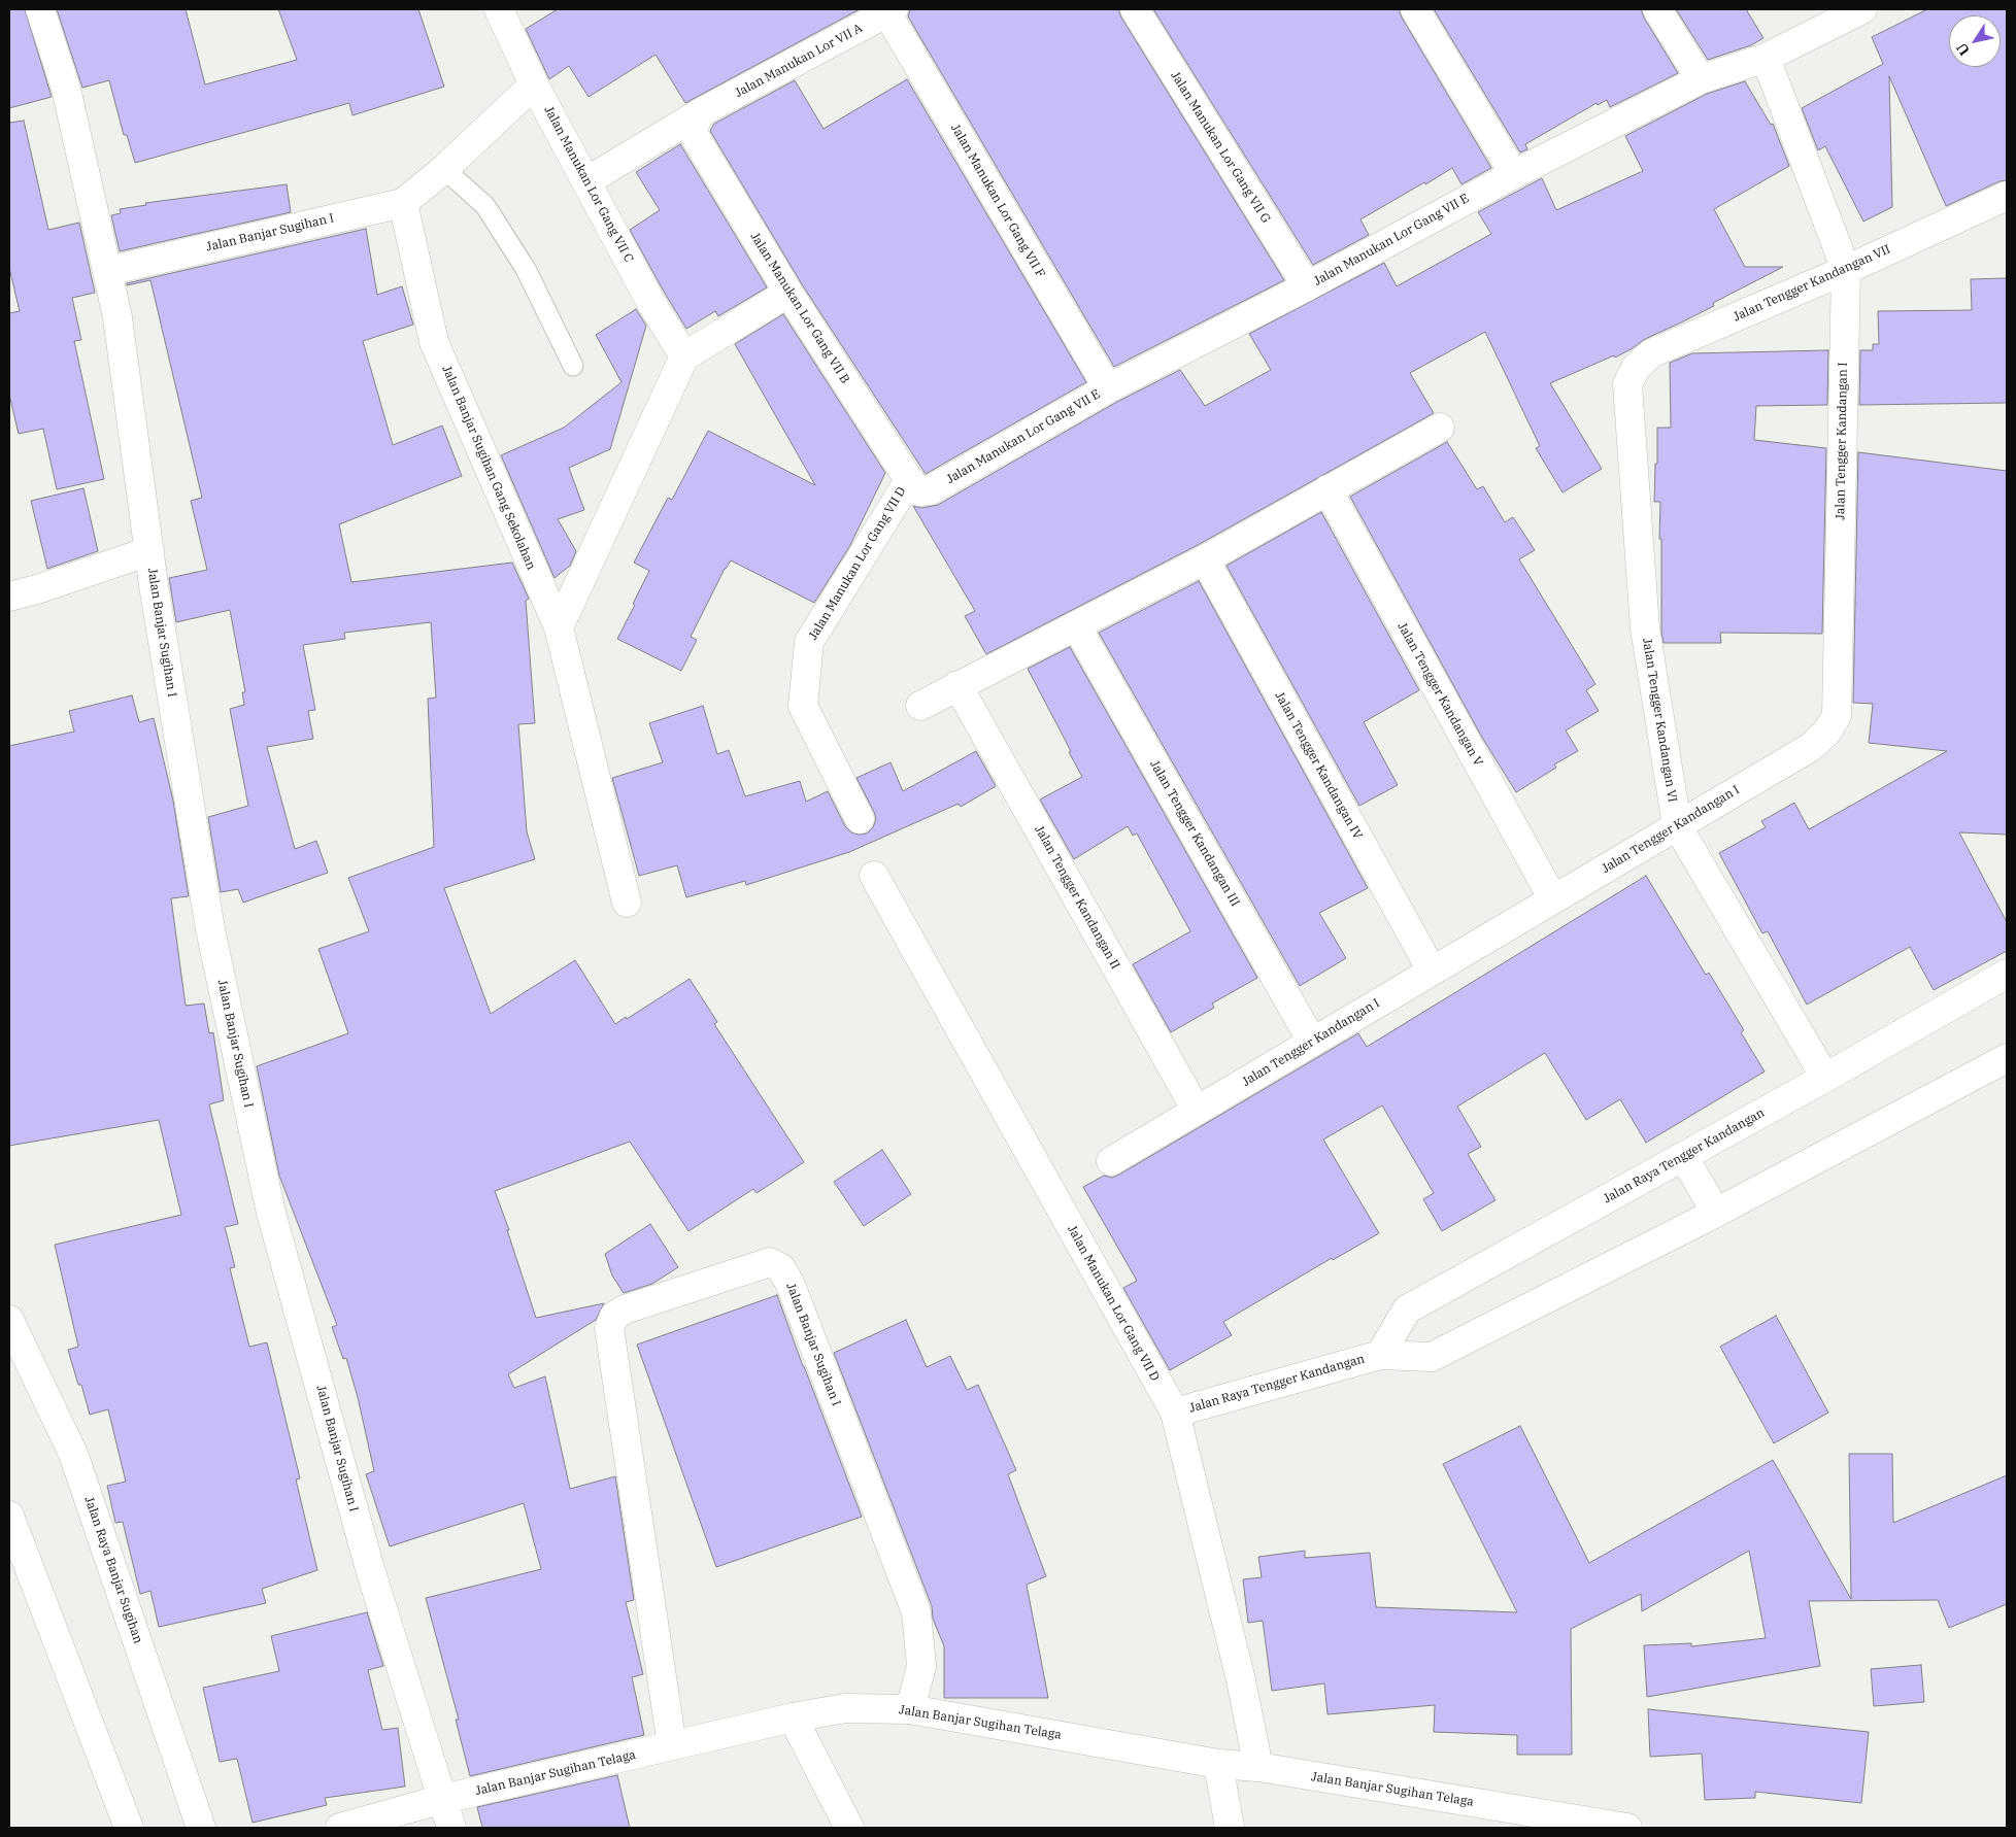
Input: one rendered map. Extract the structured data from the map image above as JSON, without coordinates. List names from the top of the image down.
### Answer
{
  "streets": {
    "street": [
      "Jalan Manukan Lor VII A",
      "Jalan Manukan Lor Gang VII G",
      "Jalan Manukan Lor Gang VII C",
      "Jalan Manukan Lor Gang VII F",
      "Jalan Banjar Sugihan I",
      "Jalan Manukan Lor Gang VII E",
      "Jalan Tengger Kandangan VII",
      "Jalan Manukan Lor Gang VII B",
      "Jalan Tengger Kandangan I",
      "Jalan Banjar Sugihan Gang Sekolahan",
      "Jalan Manukan Lor Gang VII D",
      "Jalan Tengger Kandangan V",
      "Jalan Tengger Kandangan VI",
      "Jalan Tengger Kandangan IV",
      "Jalan Tengger Kandangan III",
      "Jalan Tengger Kandangan II",
      "Jalan Raya Tengger Kandangan",
      "Jalan Raya Banjar Sugihan",
      "Jalan Banjar Sugihan Telaga"
    ]
  },
  "crossings": [
    ["Jalan Manukan Lor VII A", "Jalan Manukan Lor Gang VII C"],
    ["Jalan Manukan Lor VII A", "Jalan Manukan Lor Gang VII F"],
    ["Jalan Manukan Lor VII A", "Jalan Manukan Lor Gang VII B"],
    ["Jalan Manukan Lor Gang VII G", "Jalan Manukan Lor Gang VII E"],
    ["Jalan Manukan Lor Gang VII F", "Jalan Manukan Lor Gang VII E"],
    ["Jalan Banjar Sugihan I", "Jalan Banjar Sugihan Gang Sekolahan"],
    ["Jalan Banjar Sugihan I", "Jalan Banjar Sugihan Telaga"],
    ["Jalan Manukan Lor Gang VII E", "Jalan Manukan Lor Gang VII B"],
    ["Jalan Manukan Lor Gang VII E", "Jalan Manukan Lor Gang VII D"],
    ["Jalan Tengger Kandangan VII", "Jalan Tengger Kandangan I"],
    ["Jalan Tengger Kandangan VII", "Jalan Tengger Kandangan VI"],
    ["Jalan Manukan Lor Gang VII B", "Jalan Manukan Lor Gang VII D"],
    ["Jalan Tengger Kandangan I", "Jalan Tengger Kandangan V"],
    ["Jalan Tengger Kandangan I", "Jalan Tengger Kandangan VI"],
    ["Jalan Tengger Kandangan I", "Jalan Tengger Kandangan IV"],
    ["Jalan Tengger Kandangan I", "Jalan Tengger Kandangan III"],
    ["Jalan Tengger Kandangan I", "Jalan Tengger Kandangan II"],
    ["Jalan Manukan Lor Gang VII D", "Jalan Raya Tengger Kandangan"],
    ["Jalan Manukan Lor Gang VII D", "Jalan Banjar Sugihan Telaga"],
    ["Jalan Tengger Kandangan VI", "Jalan Raya Tengger Kandangan"]
  ],
  "north": "bottom left"
}
